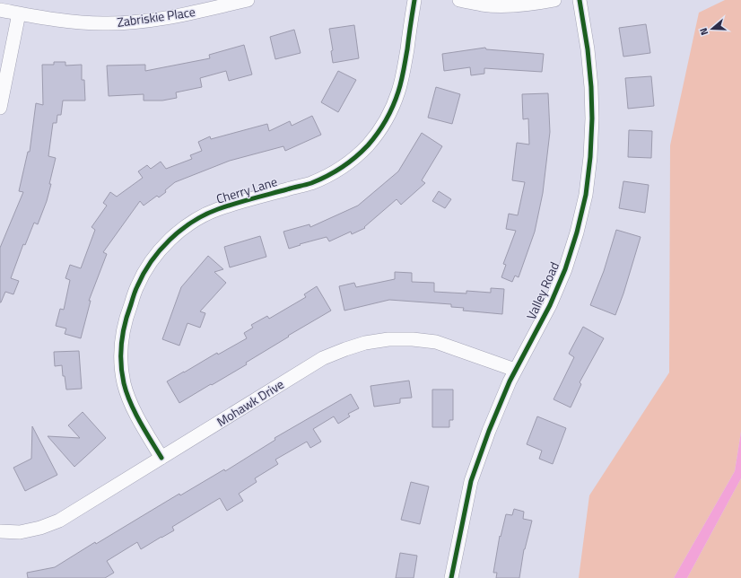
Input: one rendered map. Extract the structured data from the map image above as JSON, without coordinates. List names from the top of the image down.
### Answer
{
  "streets": {
    "street": [
      "Zabriskie Place",
      "Cherry Lane",
      "Valley Road",
      "Mohawk Drive"
    ]
  },
  "crossings": [
    ["Cherry Lane", "Mohawk Drive"],
    ["Valley Road", "Mohawk Drive"]
  ],
  "north": "left"
}
